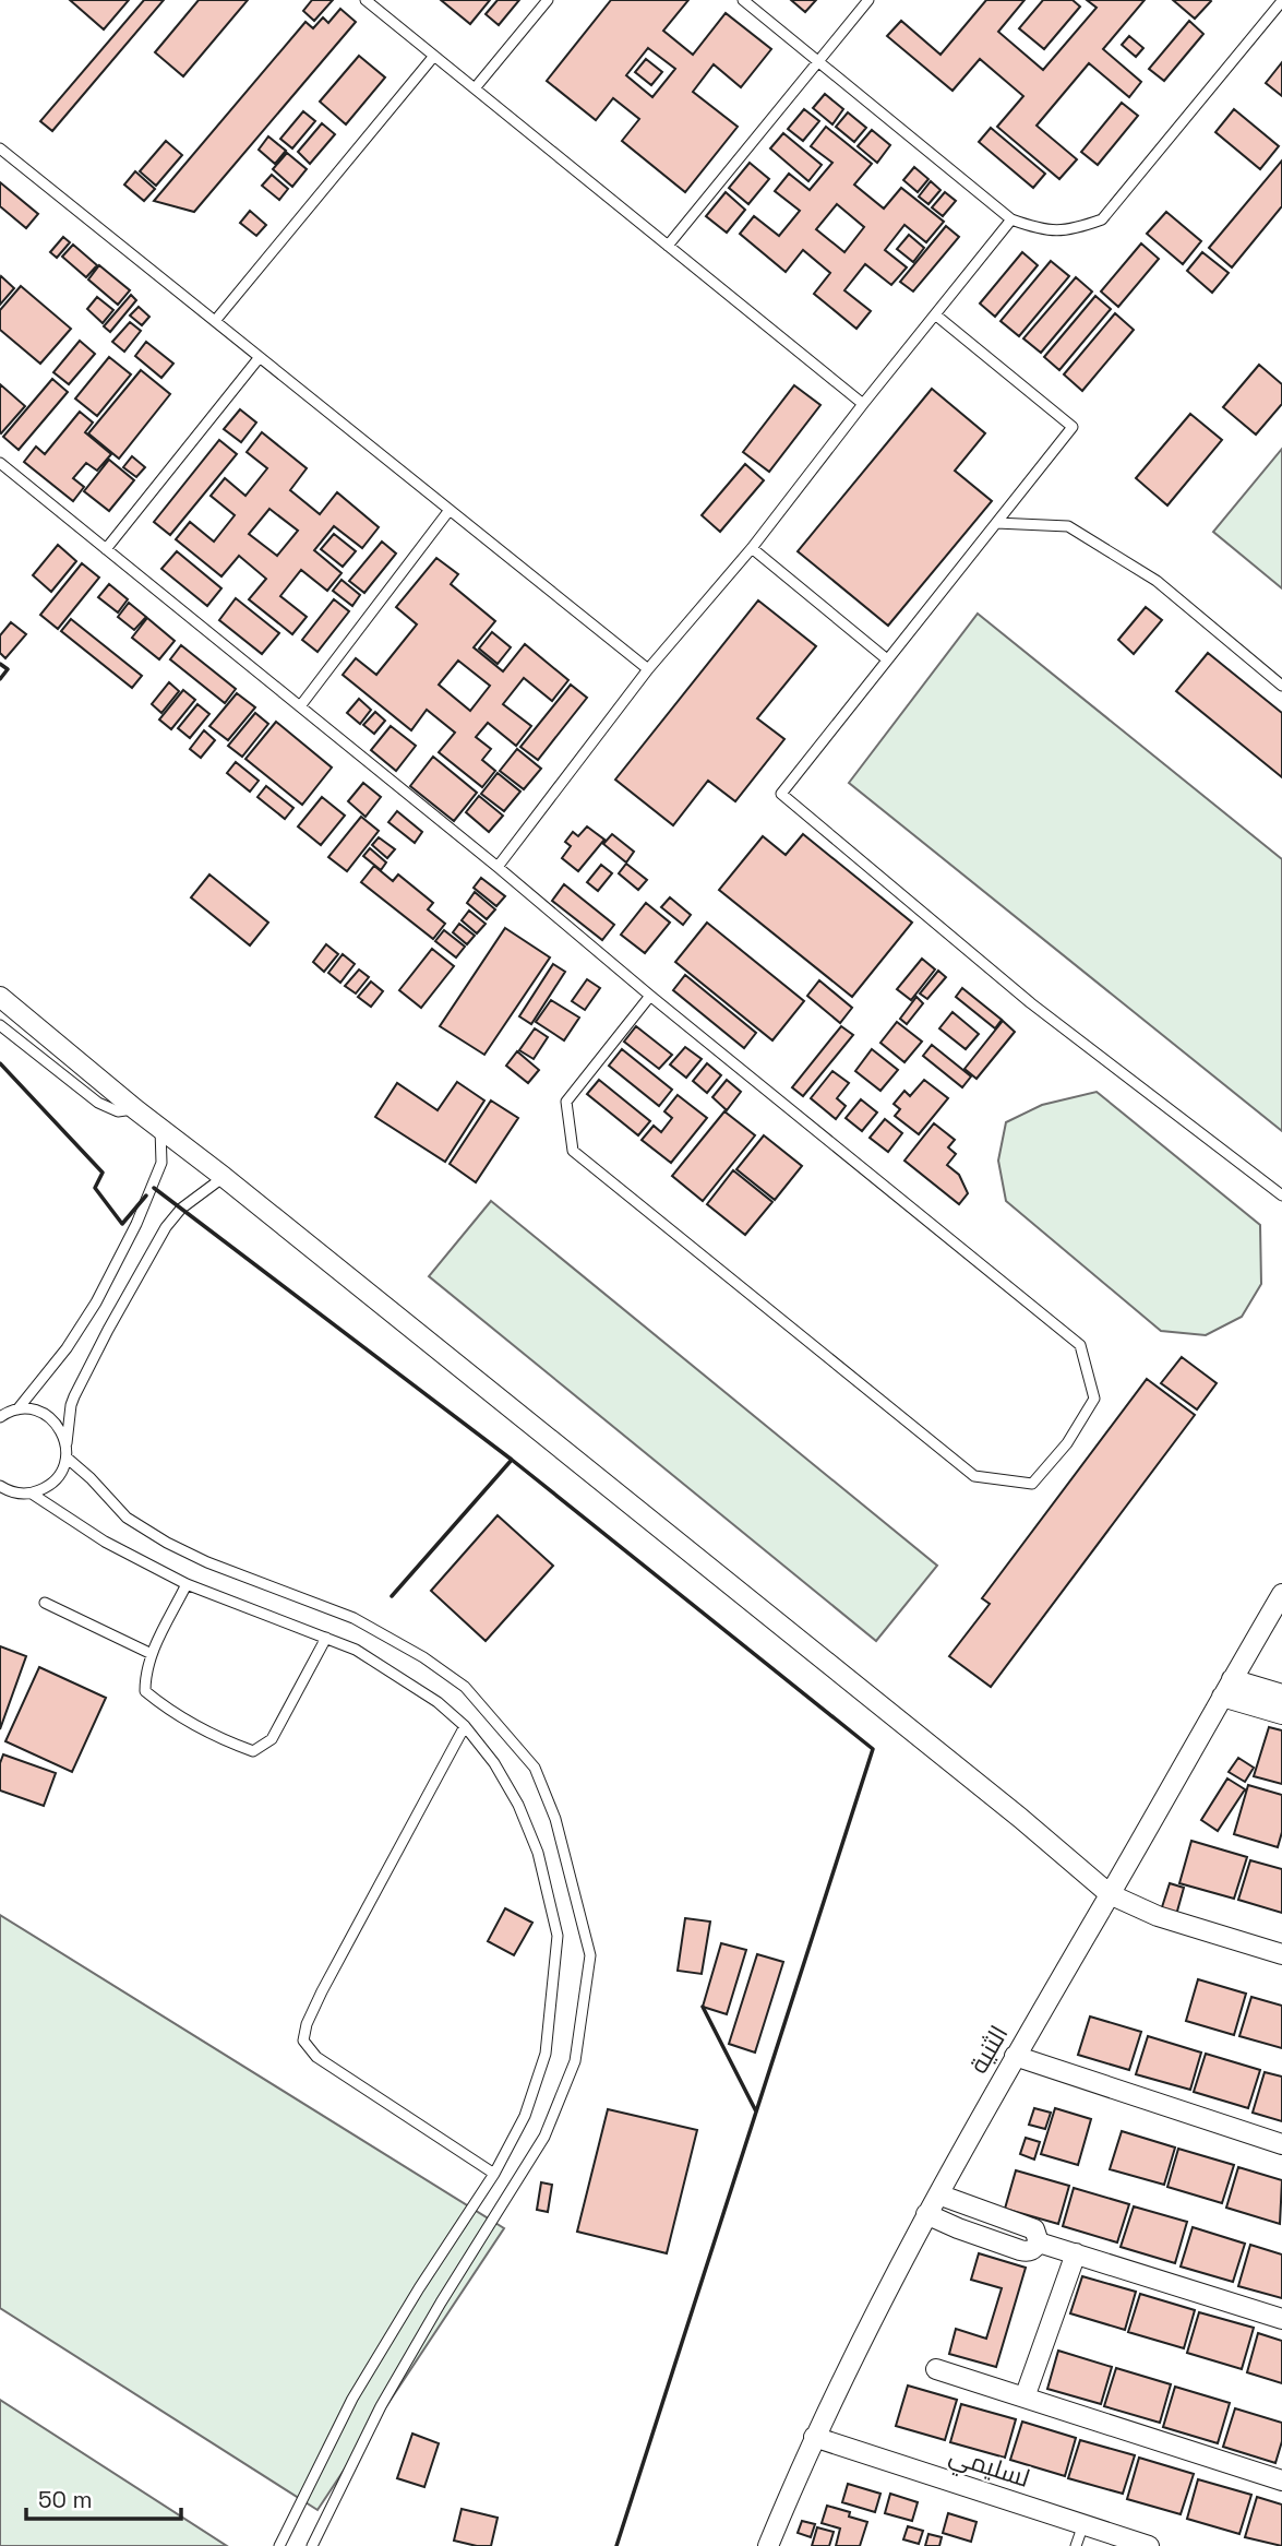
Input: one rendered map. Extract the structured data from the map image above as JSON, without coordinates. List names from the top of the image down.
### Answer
{
  "streets": {
    "street": ["الثنية", "لسليمي"]
  },
  "crossings": [
    ["الثنية", "لسليمي"]
  ],
  "scale_bar": "50 m"
}
